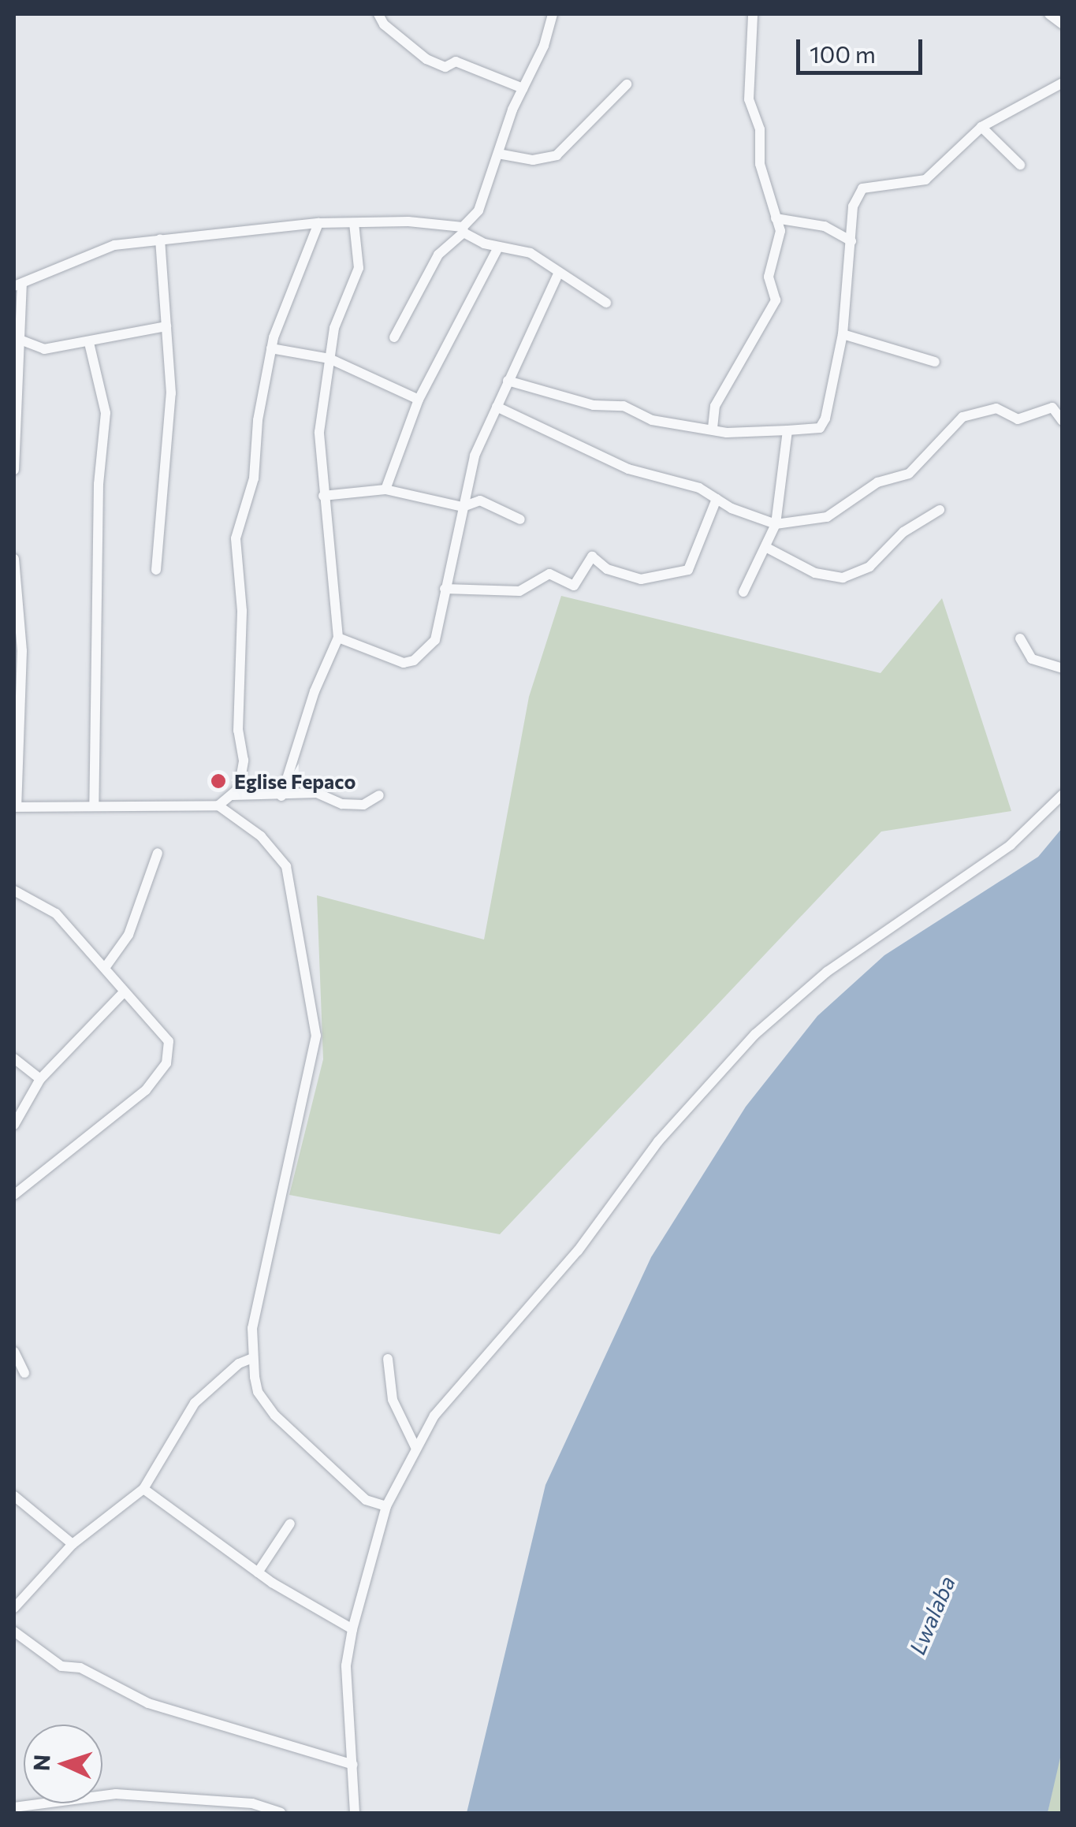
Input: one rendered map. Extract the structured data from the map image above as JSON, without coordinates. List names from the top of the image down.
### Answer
{
  "water": ["Lwalaba"],
  "places": ["Eglise Fepaco"],
  "scale_bar": "100 m",
  "north": "left"
}
